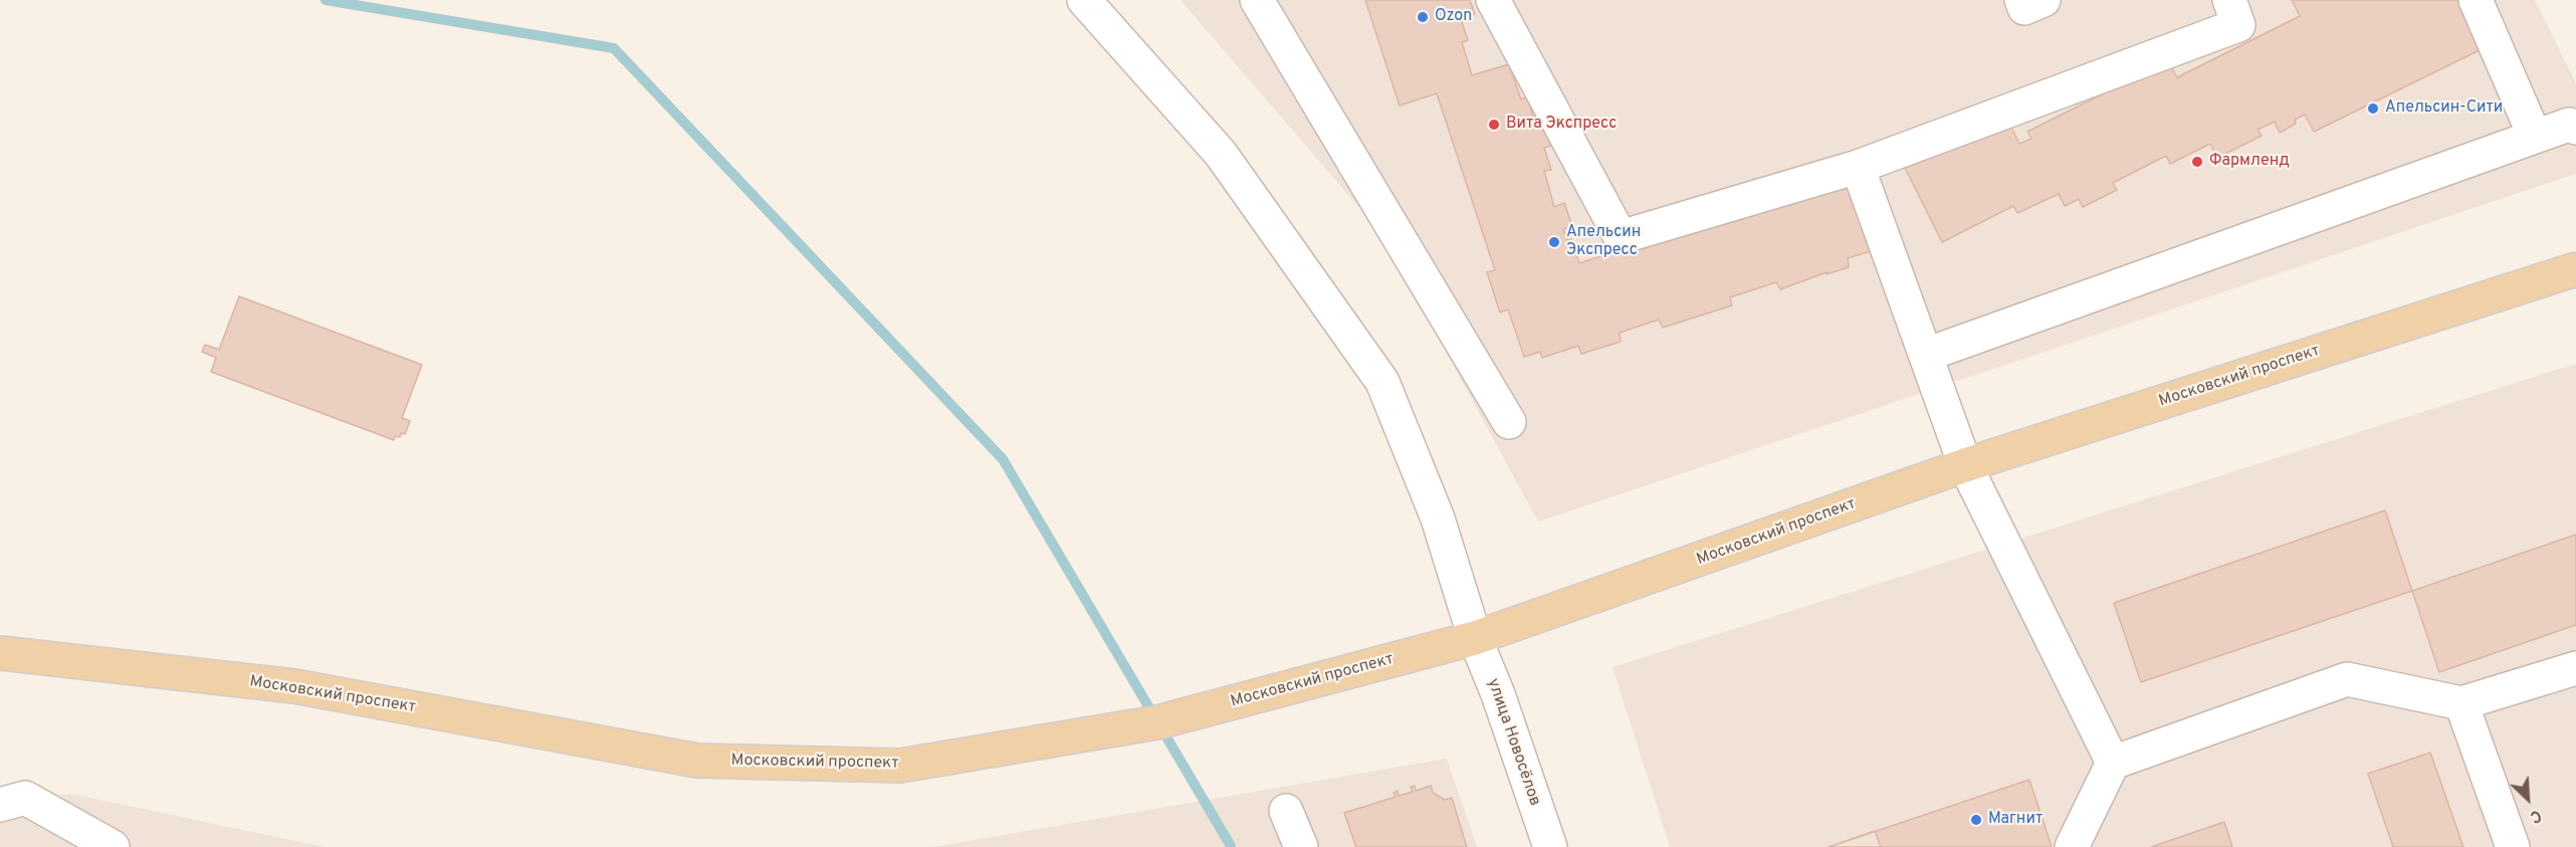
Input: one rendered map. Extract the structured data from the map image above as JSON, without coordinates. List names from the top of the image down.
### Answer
{
  "streets": {
    "main road": ["Московский проспект"],
    "street": ["улица Новосёлов"]
  },
  "crossings": [
    ["Московский проспект", "улица Новосёлов"]
  ],
  "places": [
    "Ozon",
    "Апельсин-Сити",
    "Вита Экспресс",
    "Фармленд",
    "Апельсин Экспресс",
    "Магнит"
  ],
  "north": "bottom right"
}
